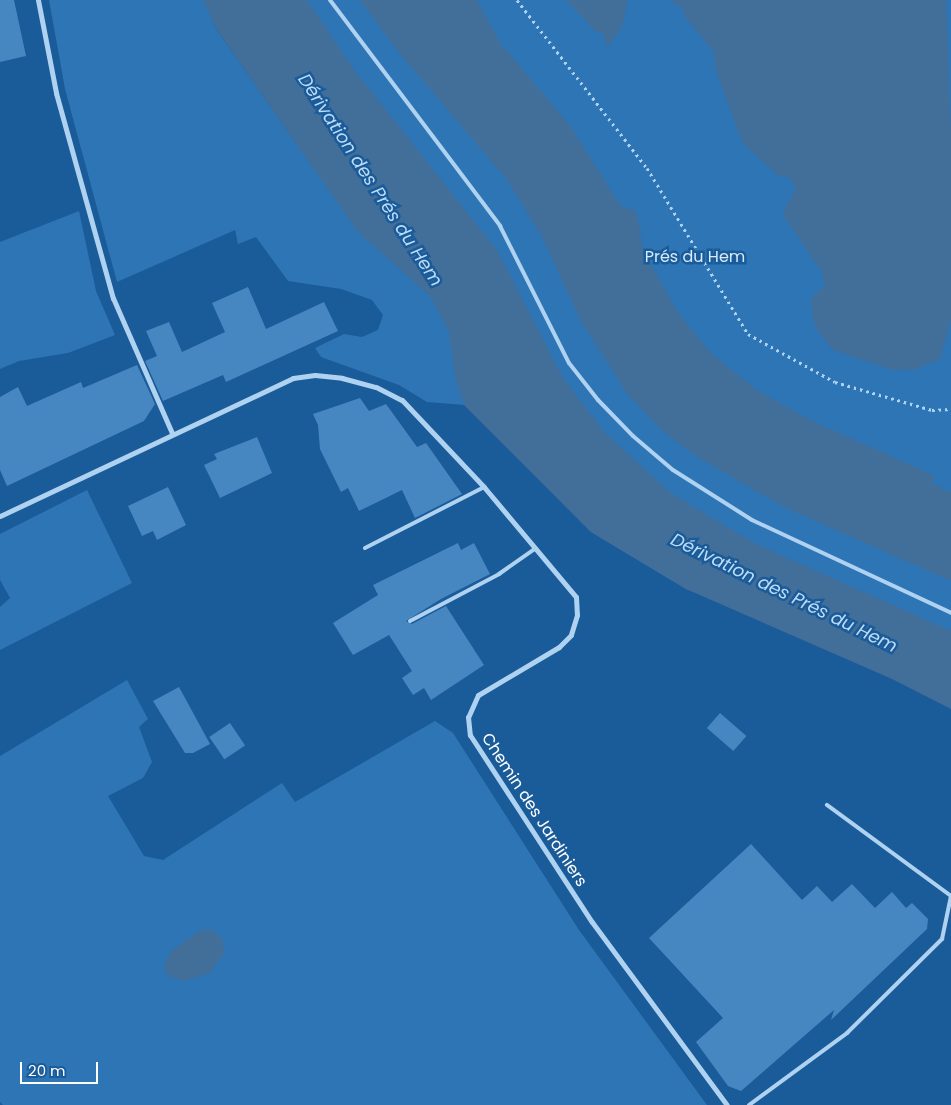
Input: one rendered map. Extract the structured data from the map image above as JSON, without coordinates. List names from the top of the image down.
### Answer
{
  "streets": {
    "street": ["Chemin des Jardiniers"]
  },
  "water": ["Dérivation des Prés du Hem"],
  "parks": ["Prés du Hem"],
  "scale_bar": "20 m"
}
